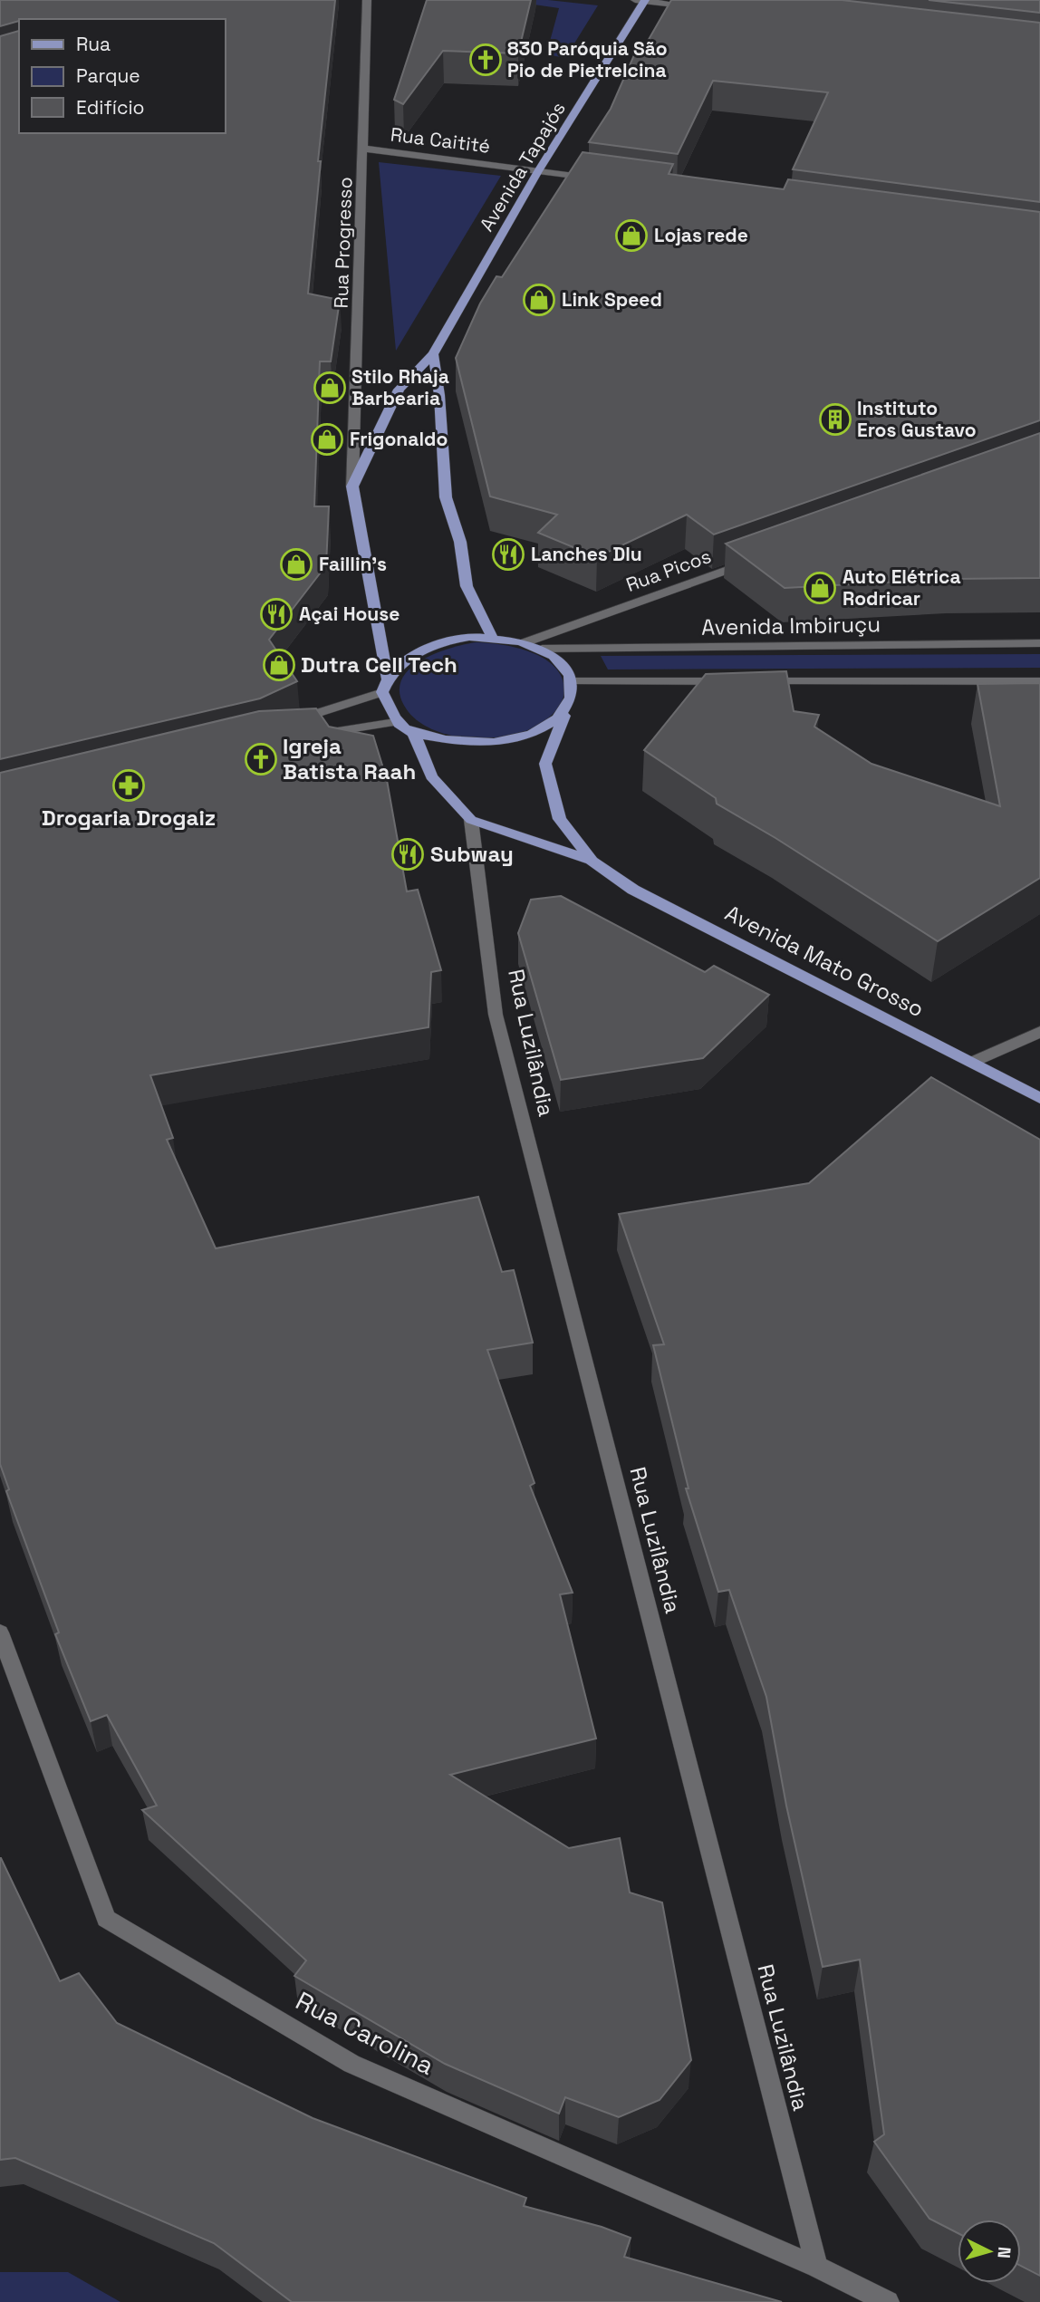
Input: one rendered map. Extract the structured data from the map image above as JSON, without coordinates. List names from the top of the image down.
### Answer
{
  "streets": {
    "main road": ["Avenida Tapajós", "Avenida Mato Grosso"],
    "street": [
      "Rua Caitité",
      "Rua Progresso",
      "Rua Picos",
      "Avenida Imbiruçu",
      "Rua Luzilândia",
      "Rua Carolina"
    ]
  },
  "crossings": [
    ["Rua Caitité", "Avenida Tapajós"],
    ["Rua Caitité", "Rua Progresso"],
    ["Avenida Tapajós", "Rua Progresso"],
    ["Rua Picos", "Avenida Imbiruçu"],
    ["Rua Luzilândia", "Rua Carolina"]
  ],
  "places": {
    "church": ["830 Paróquia São Pio de Pietrelcina", "Igreja Batista Raah"],
    "shop": [
      "Lojas rede",
      "Link Speed",
      "Stilo Rhaja Barbearia",
      "Frigonaldo",
      "Faillin's",
      "Auto Elétrica Rodricar",
      "Dutra Cell Tech"
    ],
    "building": ["Instituto Eros Gustavo"],
    "restaurant": ["Lanches Dlu", "Açai House", "Subway"],
    "pharmacy": ["Drogaria Drogaiz"]
  },
  "legend": ["Rua", "Parque", "Edifício"],
  "north": "right"
}
